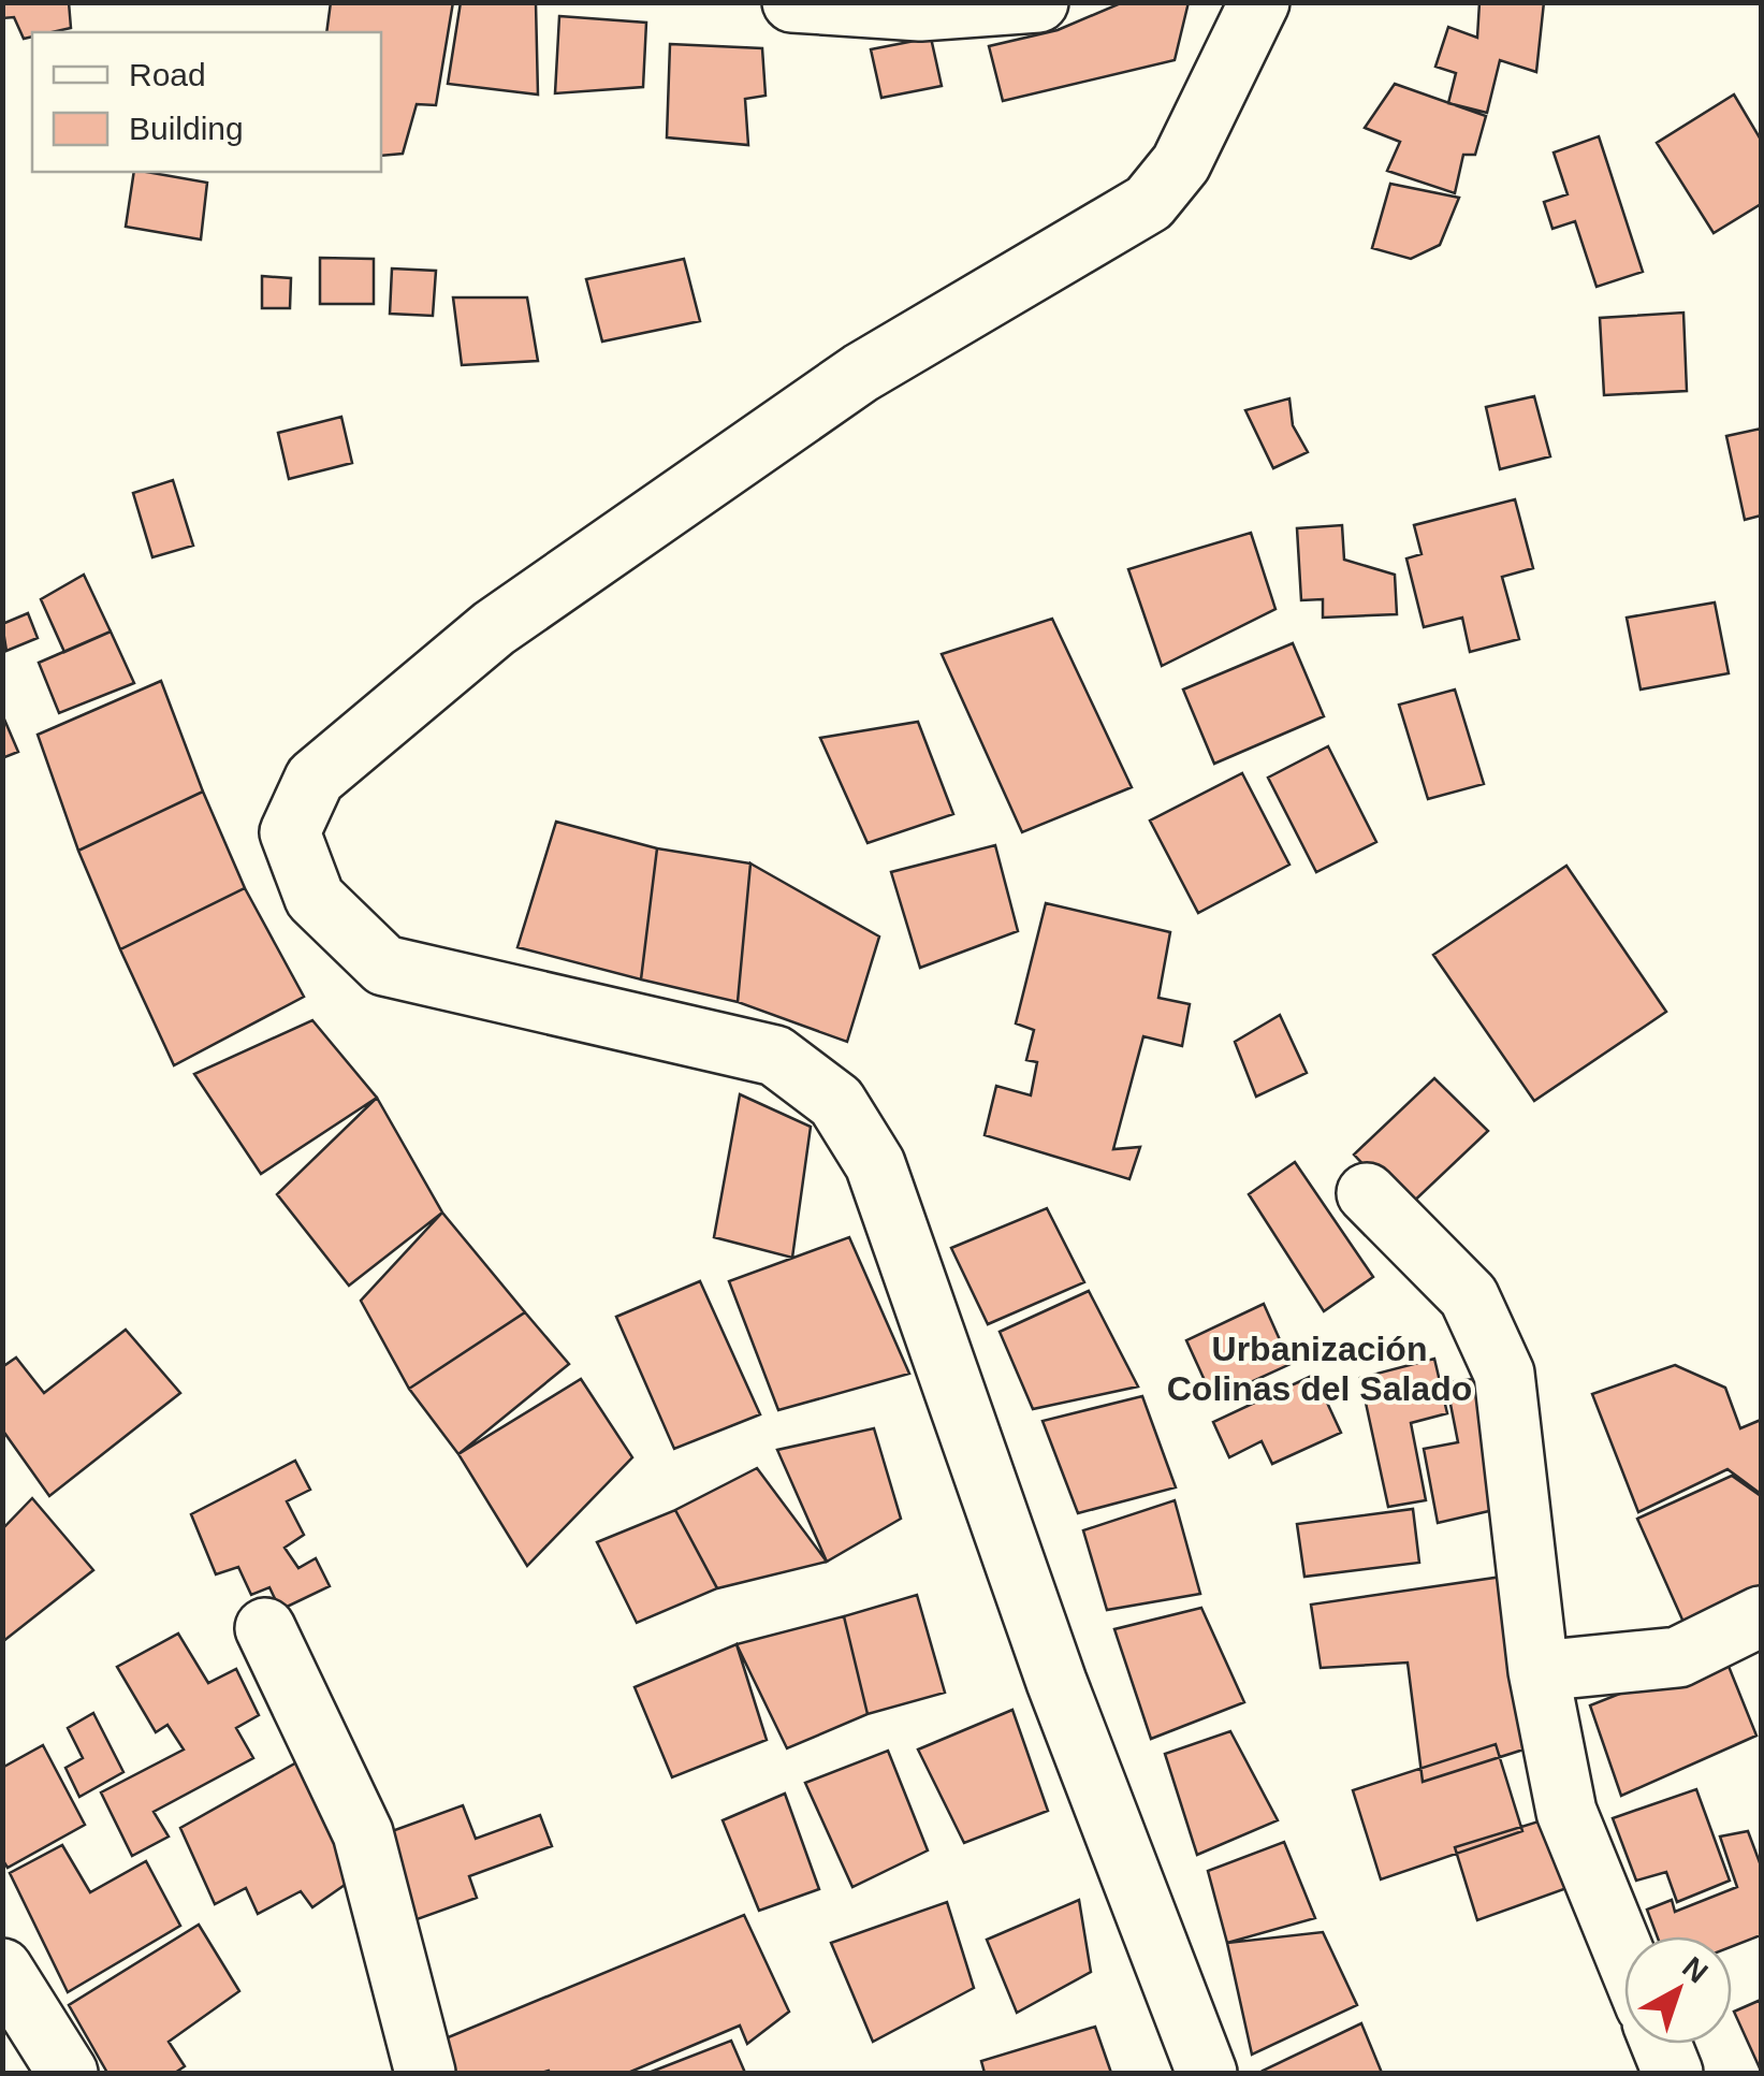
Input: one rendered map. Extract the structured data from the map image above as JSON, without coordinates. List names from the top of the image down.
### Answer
{
  "districts": ["Urbanización Colinas del Salado"],
  "legend": ["Road", "Building"],
  "north": "top right"
}
